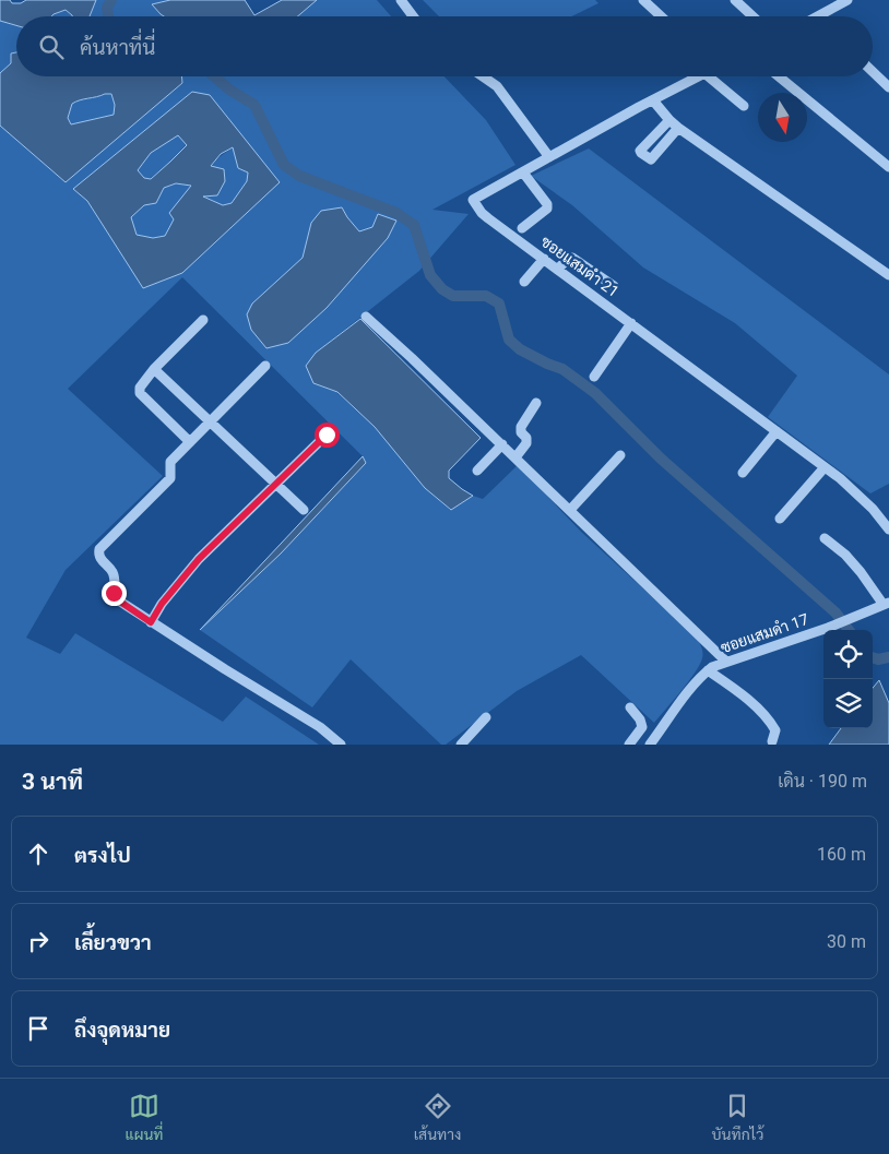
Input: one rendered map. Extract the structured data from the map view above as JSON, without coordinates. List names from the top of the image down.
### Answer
{
  "streets": {
    "street": ["ซอยแสมดำ 21", "ซอยแสมดำ 17"]
  },
  "north": "bottom",
  "page": {
    "search": "ค้นหาที่นี่",
    "heading": ["3 นาที", "เดิน · 190 m"],
    "list": [
      ["ตรงไป", "160 m"],
      ["เลี้ยวขวา", "30 m"],
      "ถึงจุดหมาย"
    ],
    "nav": ["แผนที่", "เส้นทาง", "บันทึกไว้"]
  }
}
